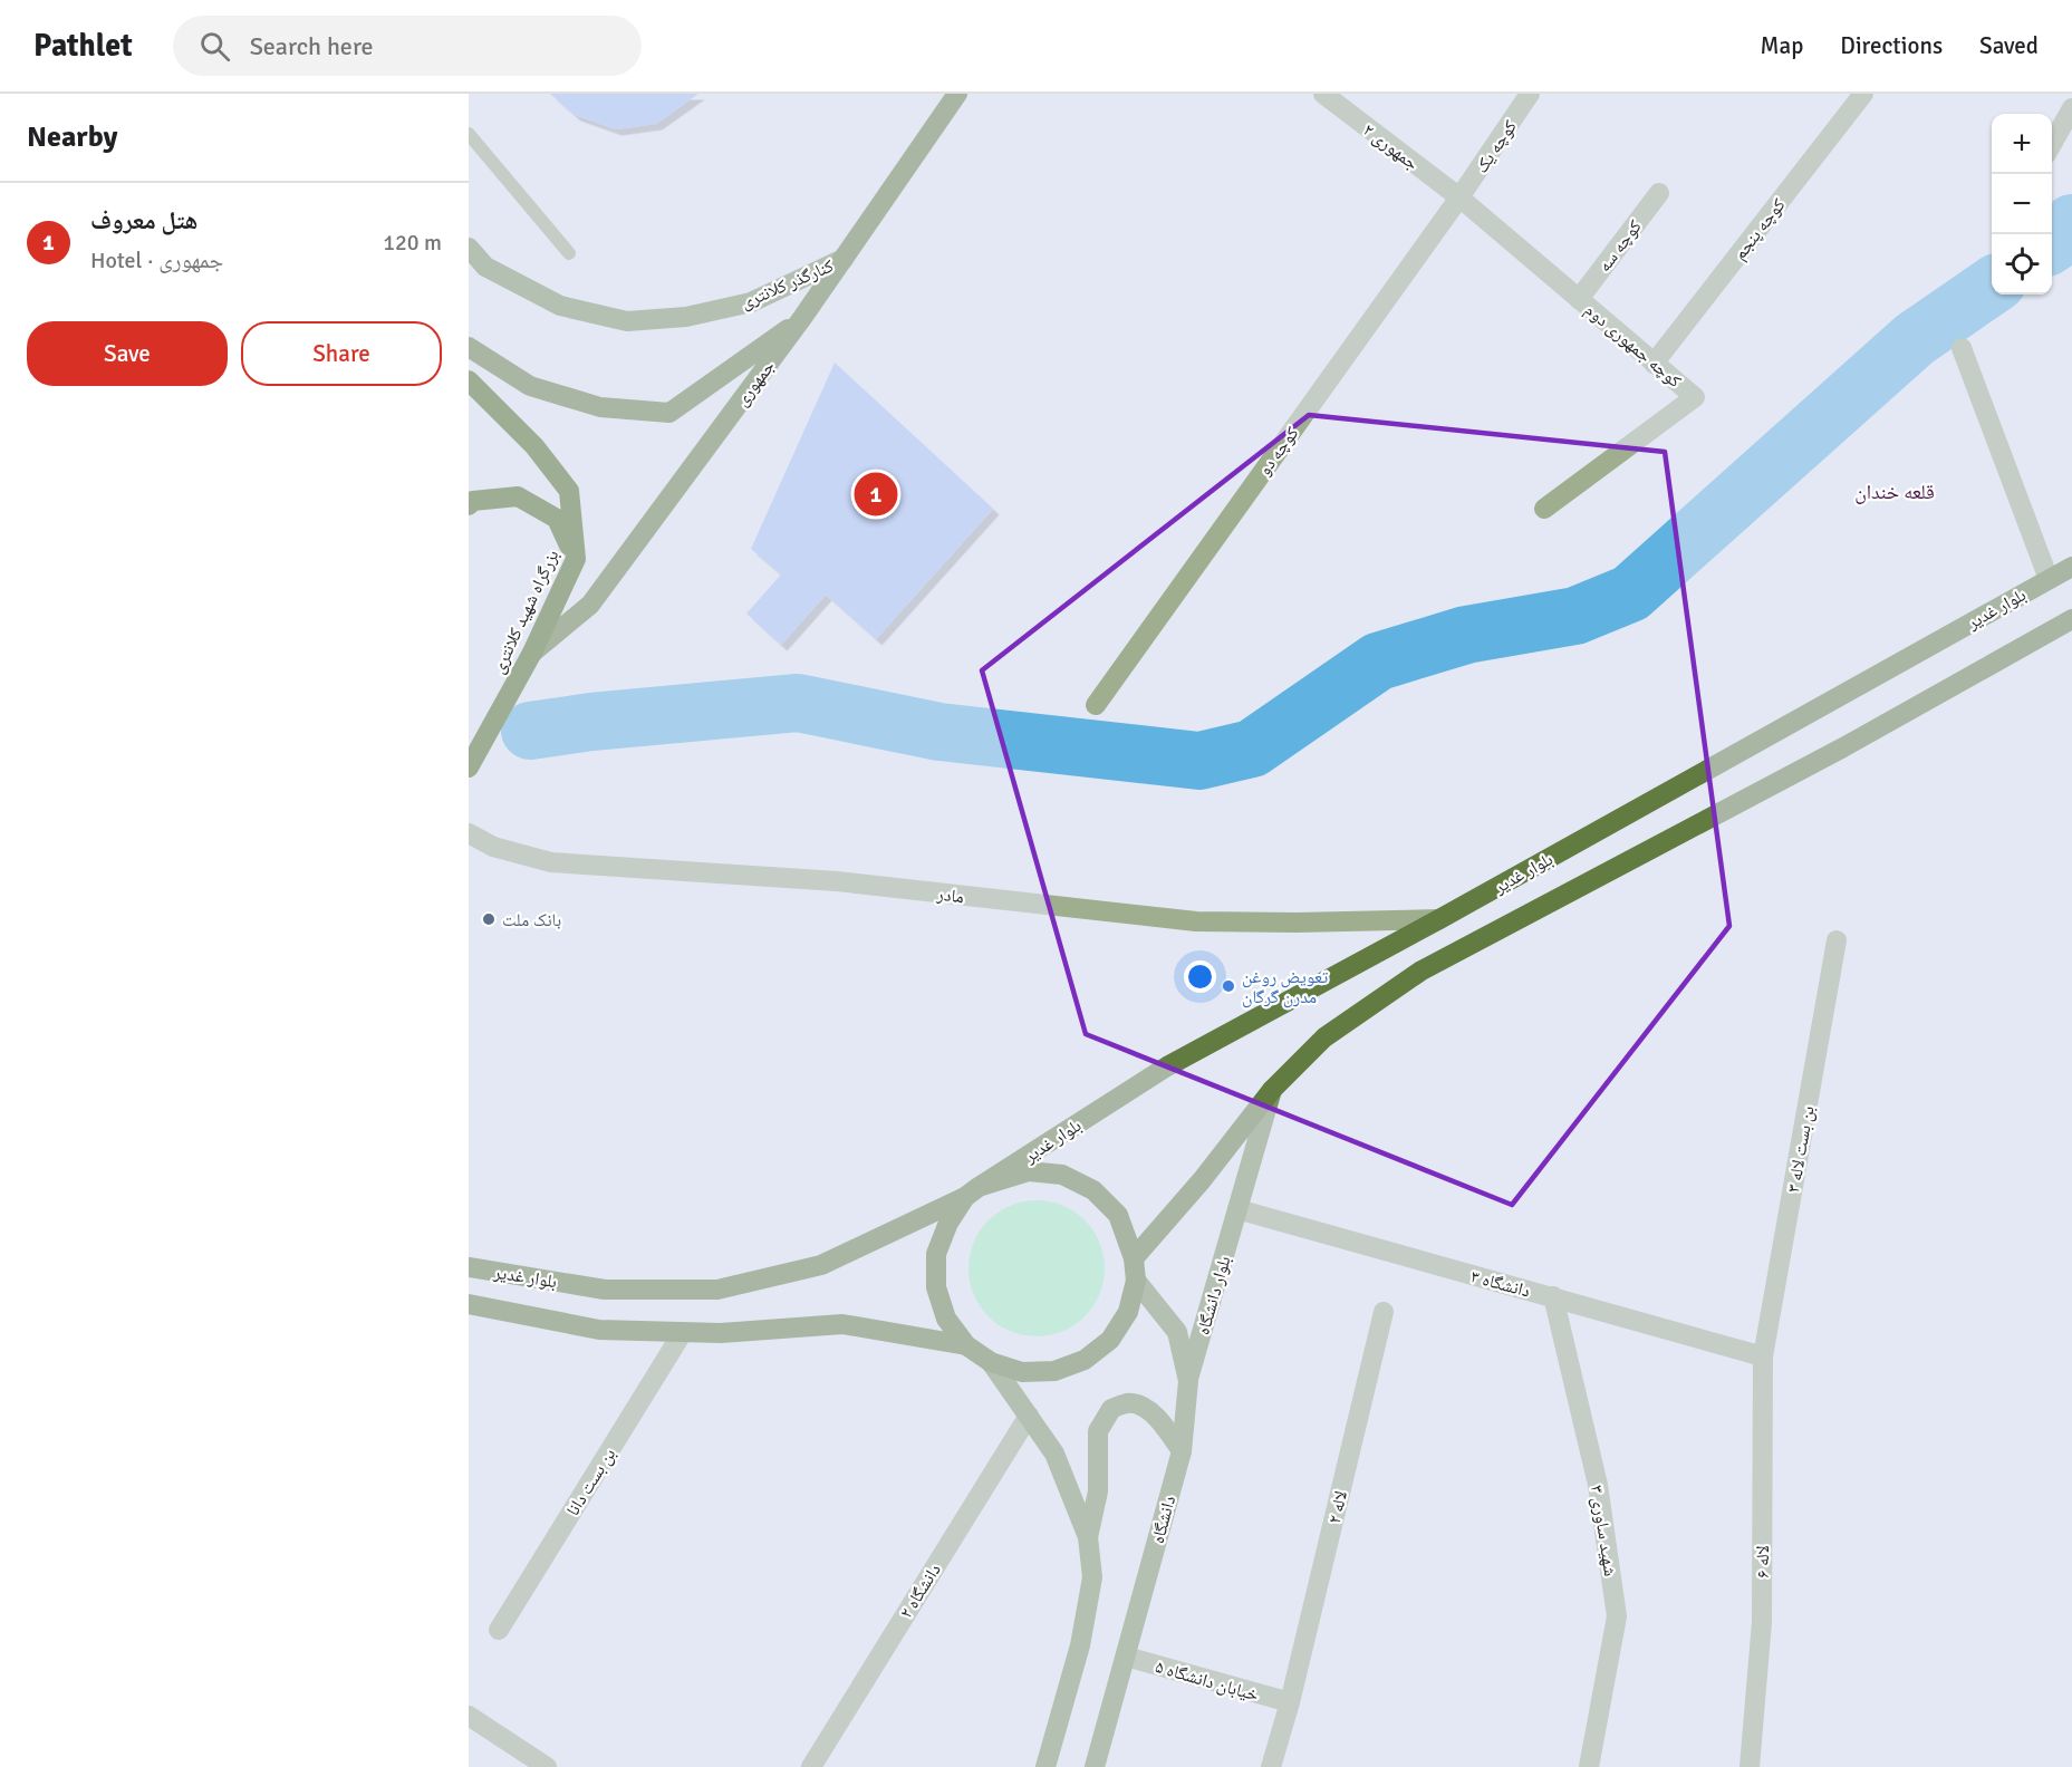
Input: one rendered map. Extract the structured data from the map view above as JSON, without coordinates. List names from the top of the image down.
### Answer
{
  "streets": {
    "highway": ["بزرگراه شهید کلانتری"],
    "main road": [
      "کنارگذر کلانتری",
      "جمهوری",
      "بلوار غدیر",
      "بلوار دانشگاه",
      "دانشگاه"
    ],
    "street": [
      "۲ جمهوری",
      "کوچه یک",
      "کوچه پنجم",
      "کوچه سه",
      "کوچه جمهوری دوم",
      "کوچه دو",
      "مادر",
      "بن بست لاله ۳",
      "۳ دانشگاه",
      "بن بست دانا",
      "۲ لاله",
      "۳ شهید ساوری",
      "لاله ۶",
      "دانشگاه ۲",
      "خیابان دانشگاه ۵"
    ]
  },
  "crossings": [
    ["۲ جمهوری", "کوچه یک"],
    ["۲ جمهوری", "کوچه جمهوری دوم"],
    ["۲ جمهوری", "کوچه دو"],
    ["کوچه یک", "کوچه جمهوری دوم"],
    ["کوچه یک", "کوچه دو"],
    ["کوچه پنجم", "کوچه جمهوری دوم"],
    ["کوچه سه", "کوچه جمهوری دوم"],
    ["کنارگذر کلانتری", "جمهوری"],
    ["کوچه جمهوری دوم", "کوچه دو"],
    ["جمهوری", "بزرگراه شهید کلانتری"],
    ["بلوار غدیر", "مادر"],
    ["بلوار غدیر", "بن بست دانا"],
    ["بلوار غدیر", "دانشگاه"],
    ["بن بست لاله ۳", "۳ دانشگاه"],
    ["بن بست لاله ۳", "لاله ۶"],
    ["۳ دانشگاه", "بلوار دانشگاه"],
    ["۳ دانشگاه", "۳ شهید ساوری"],
    ["۳ دانشگاه", "لاله ۶"],
    ["بلوار دانشگاه", "دانشگاه"],
    ["۲ لاله", "خیابان دانشگاه ۵"],
    ["دانشگاه", "خیابان دانشگاه ۵"]
  ],
  "districts": ["قلعه خندان"],
  "places": ["بانک ملت", "تعویض روغن مدرن گرگان"],
  "page": {
    "header": "Pathlet",
    "search": "Search here",
    "nav": ["Map", "Directions", "Saved"],
    "heading": "Nearby",
    "map_buttons": ["+", "−"],
    "list": [
      {
        "mark": "1",
        "name": "هتل معروف",
        "note": "Hotel · جمهوری",
        "value": "120 m"
      }
    ],
    "buttons": ["Save", "Share"],
    "pins": "1"
  }
}
